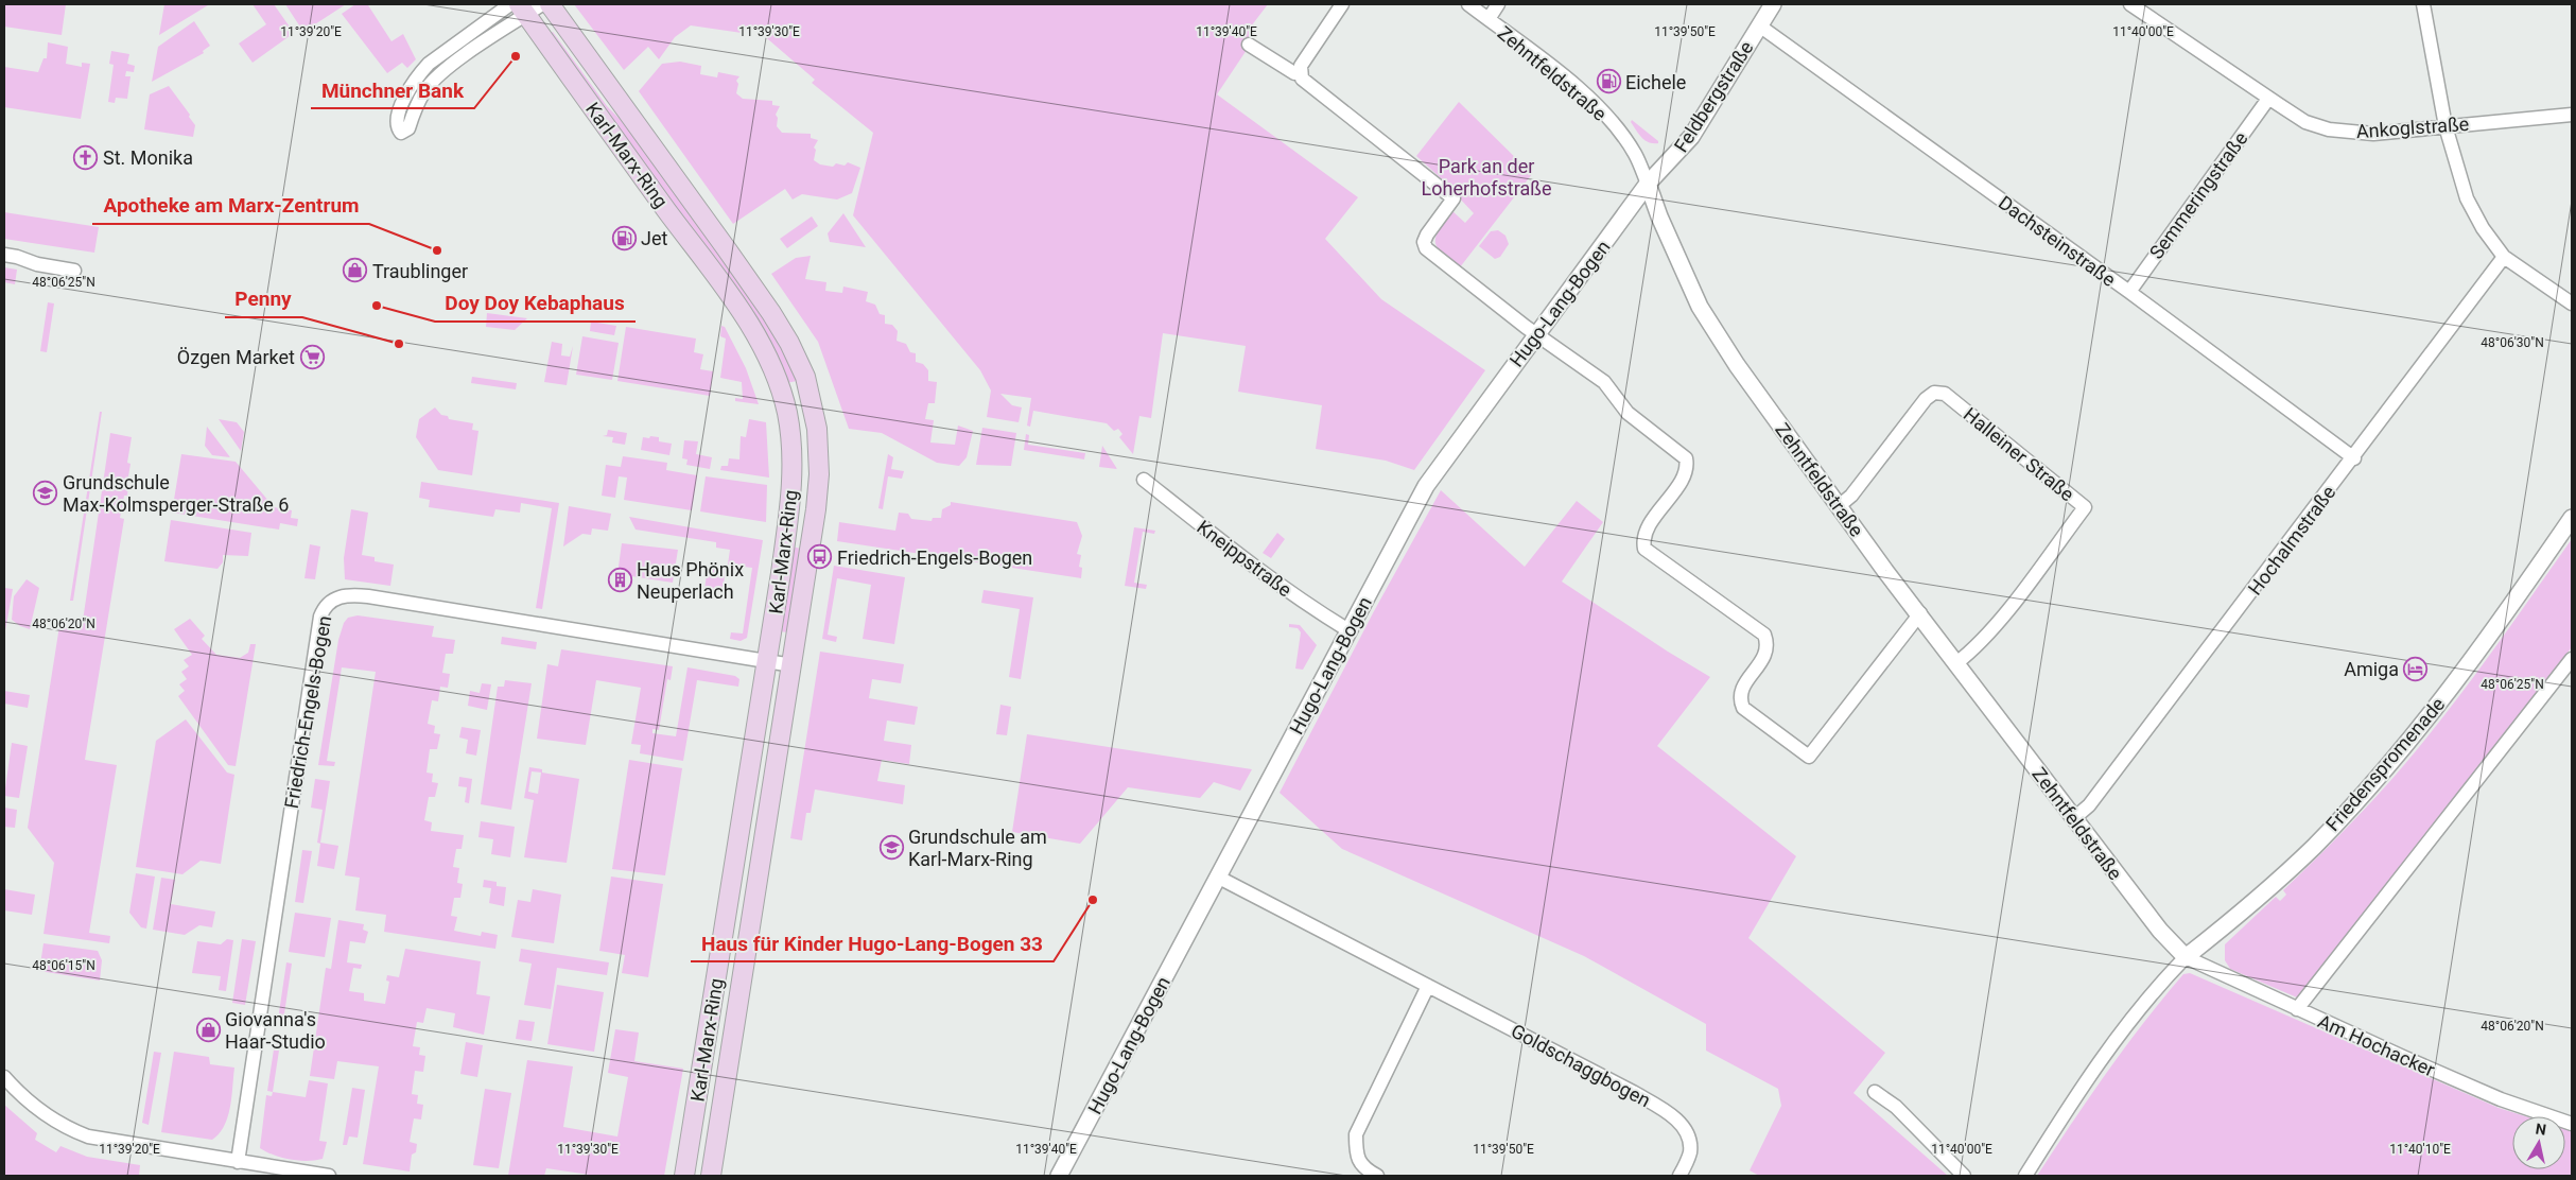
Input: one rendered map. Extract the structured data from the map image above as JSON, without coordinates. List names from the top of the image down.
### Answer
{
  "streets": {
    "main road": ["Karl-Marx-Ring"],
    "street": [
      "Zehntfeldstraße",
      "Feldbergstraße",
      "Ankoglstraße",
      "Semmeringstraße",
      "Dachsteinstraße",
      "Hugo-Lang-Bogen",
      "Halleiner Straße",
      "Hochalmstraße",
      "Kneippstraße",
      "Friedrich-Engels-Bogen",
      "Friedenspromenade",
      "Am Hochacker",
      "Goldschaggbogen"
    ]
  },
  "crossings": [
    ["Zehntfeldstraße", "Feldbergstraße"],
    ["Zehntfeldstraße", "Hugo-Lang-Bogen"],
    ["Zehntfeldstraße", "Halleiner Straße"],
    ["Zehntfeldstraße", "Hochalmstraße"],
    ["Zehntfeldstraße", "Friedenspromenade"],
    ["Zehntfeldstraße", "Am Hochacker"],
    ["Feldbergstraße", "Dachsteinstraße"],
    ["Feldbergstraße", "Hugo-Lang-Bogen"],
    ["Ankoglstraße", "Semmeringstraße"],
    ["Karl-Marx-Ring", "Friedrich-Engels-Bogen"],
    ["Semmeringstraße", "Dachsteinstraße"],
    ["Dachsteinstraße", "Hochalmstraße"],
    ["Hugo-Lang-Bogen", "Kneippstraße"],
    ["Hugo-Lang-Bogen", "Goldschaggbogen"],
    ["Friedenspromenade", "Am Hochacker"]
  ],
  "parks": ["Park an der Loherhofstraße"],
  "places": {
    "other": [
      "Münchner Bank",
      "Apotheke am Marx-Zentrum",
      "Doy Doy Kebaphaus",
      "Penny",
      "Haus für Kinder Hugo-Lang-Bogen 33"
    ],
    "fuel station": ["Eichele", "Jet"],
    "church": ["St. Monika"],
    "shop": ["Traublinger", "Giovanna's Haar-Studio"],
    "supermarket": ["Özgen Market"],
    "school or university": ["Grundschule Max-Kolmsperger-Straße 6", "Grundschule am Karl-Marx-Ring"],
    "bus stop": ["Friedrich-Engels-Bogen"],
    "building": ["Haus Phönix Neuperlach"],
    "hotel": ["Amiga"]
  },
  "north": "top",
  "coordinates": [
    "11°39'20\"E",
    "11°39'30\"E",
    "11°39'40\"E",
    "11°39'50\"E",
    "11°40'00\"E",
    "48°06'25\"N",
    "48°06'30\"N",
    "48°06'20\"N",
    "48°06'15\"N",
    "11°40'10\"E"
  ]
}
